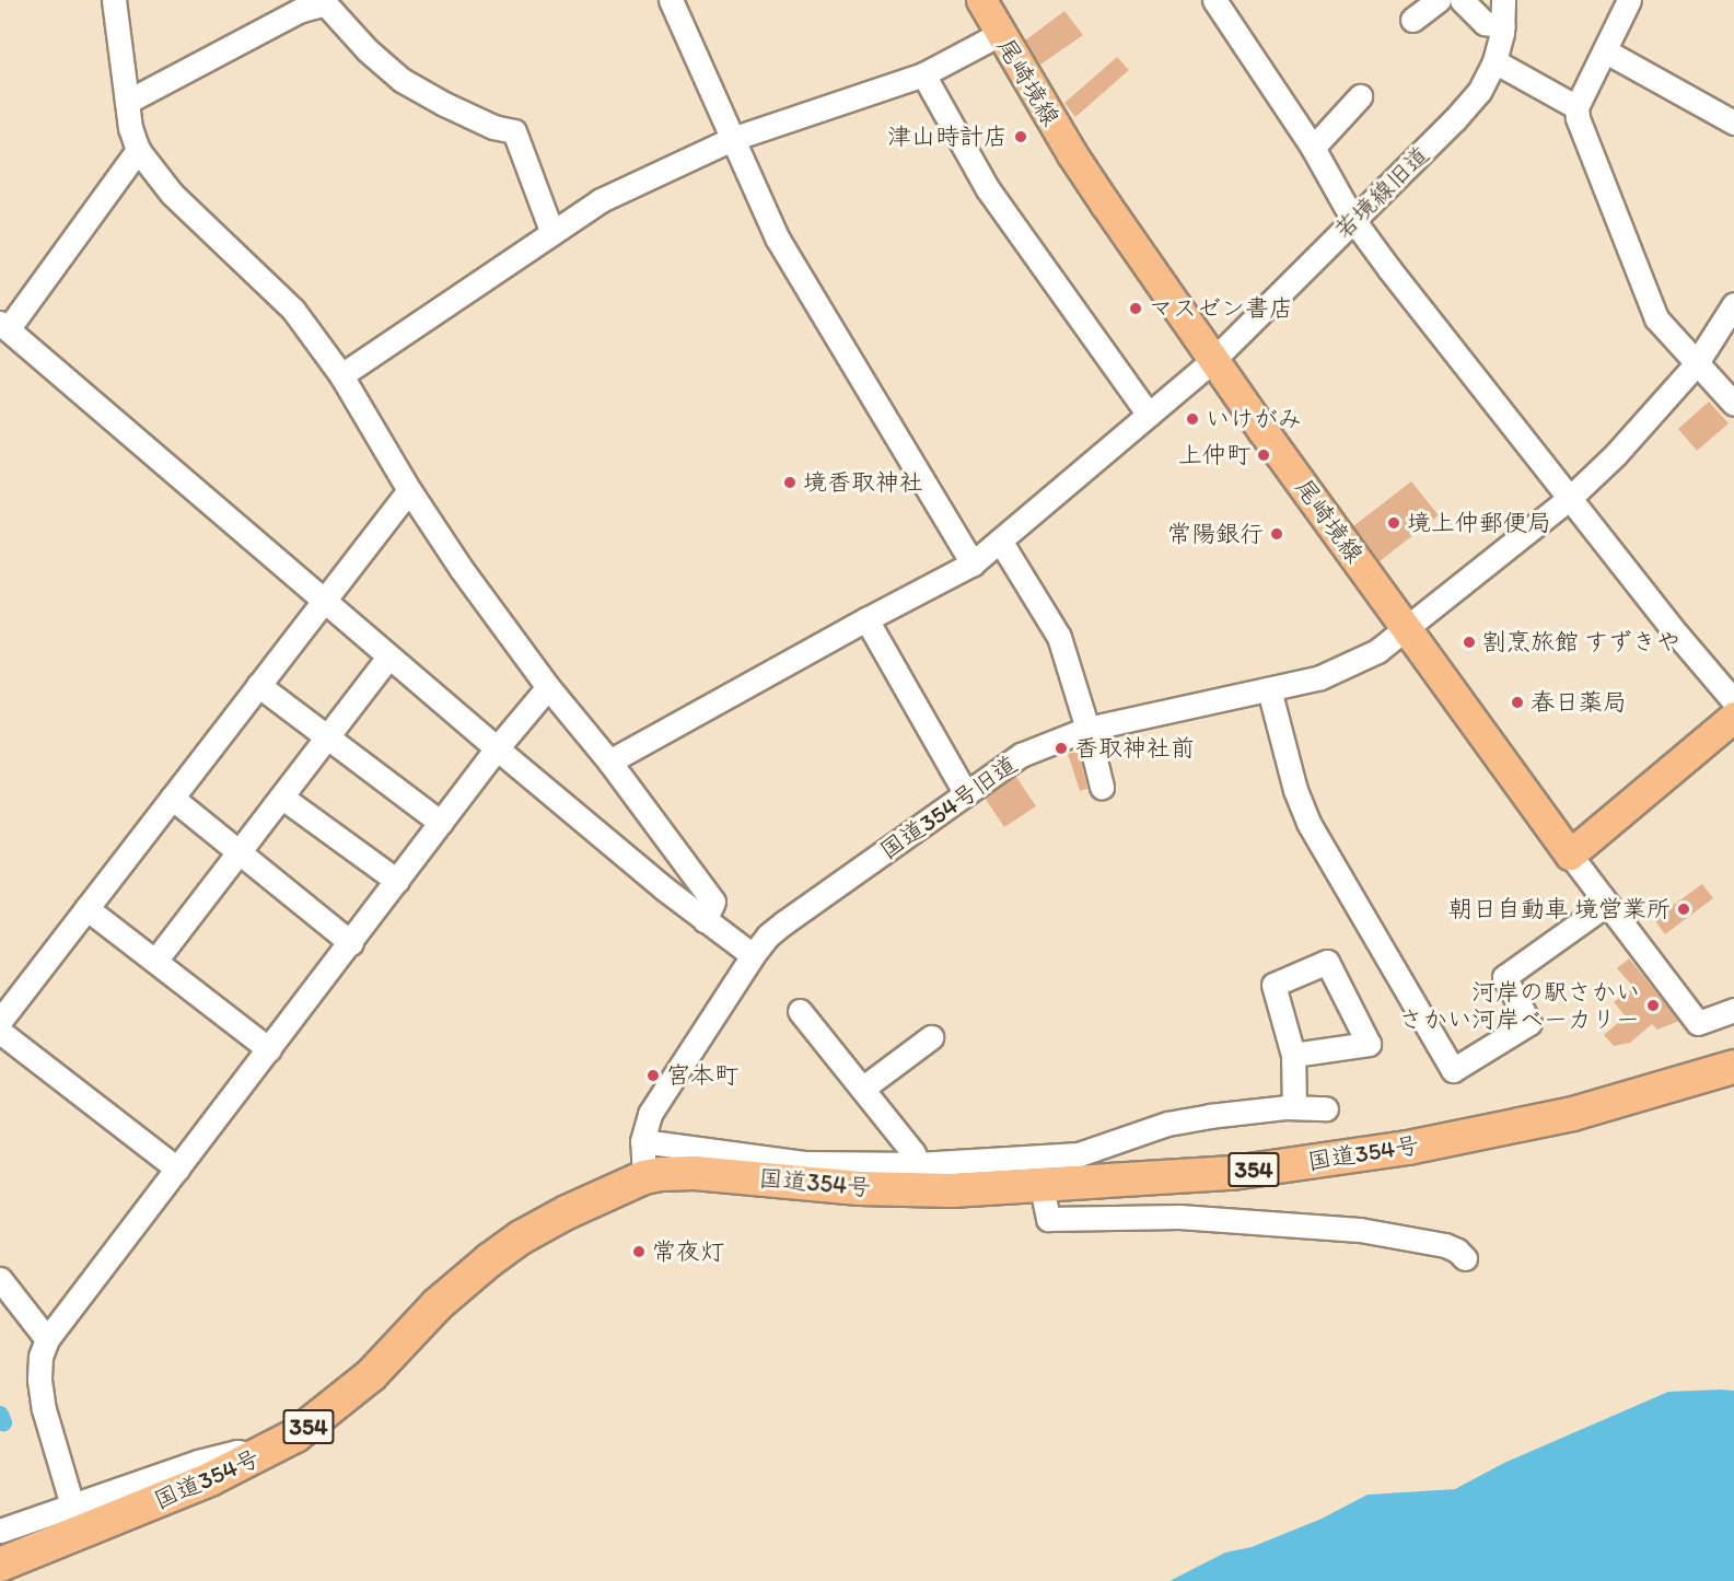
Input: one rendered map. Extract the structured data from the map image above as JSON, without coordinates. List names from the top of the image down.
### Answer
{
  "streets": {
    "highway": ["国道354号", "354"],
    "main road": ["尾崎境線"],
    "street": ["若境線旧道", "国道354号旧道"]
  },
  "crossings": [
    ["尾崎境線", "若境線旧道"],
    ["尾崎境線", "国道354号旧道"],
    ["国道354号旧道", "国道354号"]
  ],
  "places": [
    "津山時計店",
    "マスゼン書店",
    "いけがみ",
    "上仲町",
    "境香取神社",
    "境上仲郵便局",
    "常陽銀行",
    "割烹旅館 すずきや",
    "春日薬局",
    "香取神社前",
    "朝日自動車 境営業所",
    "河岸の駅さかい さかい河岸ベーカリー",
    "宮本町",
    "常夜灯"
  ]
}
